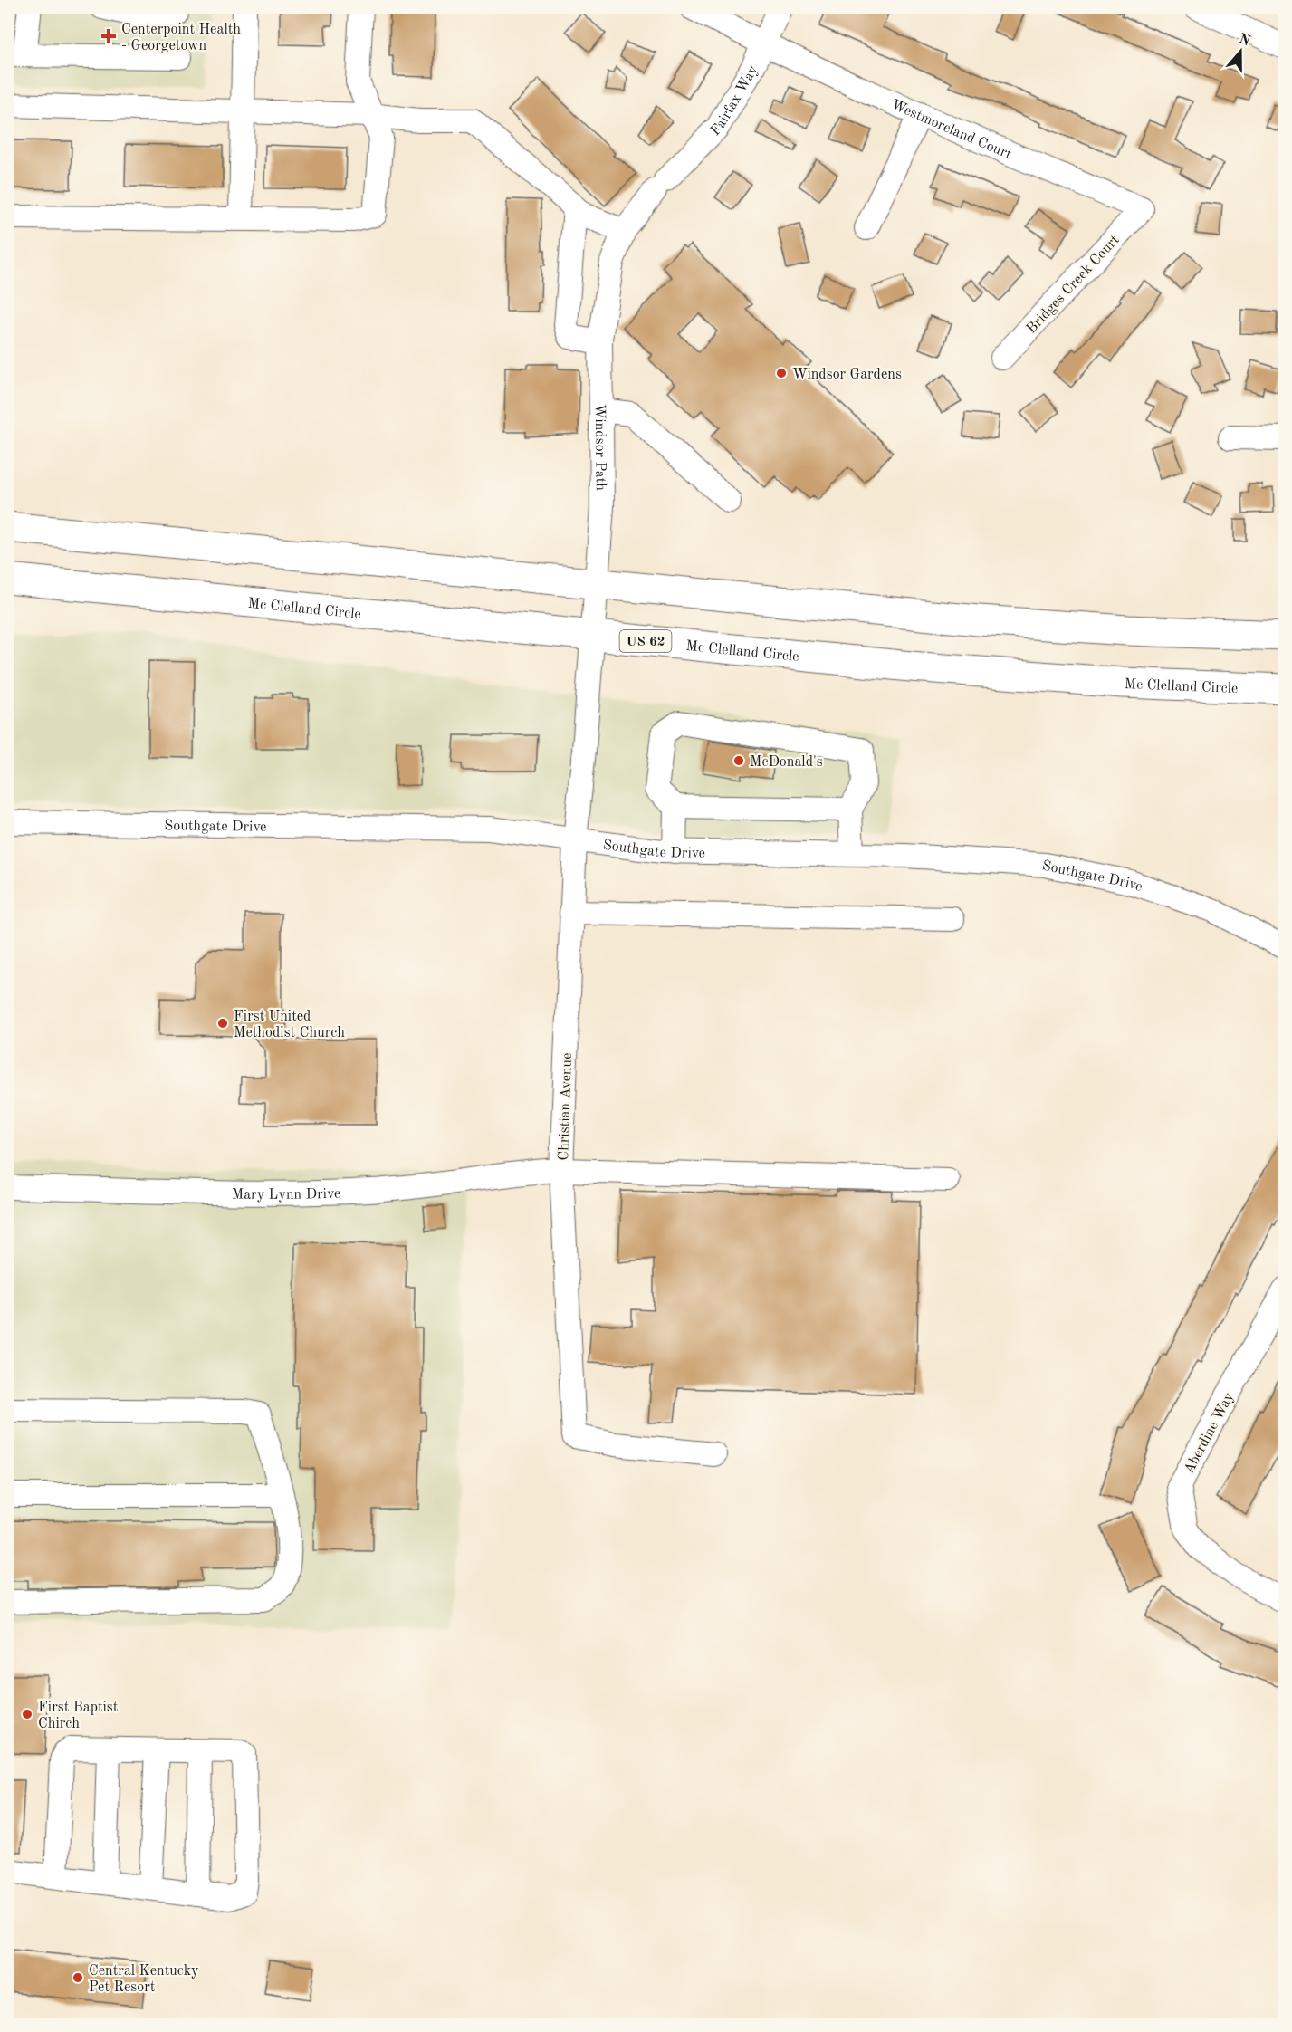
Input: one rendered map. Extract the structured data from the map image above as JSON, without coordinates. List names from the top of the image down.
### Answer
{
  "streets": {
    "highway": ["Mc Clelland Circle", "US 62"],
    "street": [
      "Fairfax Way",
      "Westmoreland Court",
      "Bridges Creek Court",
      "Windsor Path",
      "Southgate Drive",
      "Christian Avenue",
      "Mary Lynn Drive",
      "Aberdine Way"
    ]
  },
  "crossings": [
    ["Fairfax Way", "Westmoreland Court"],
    ["Fairfax Way", "Windsor Path"],
    ["Westmoreland Court", "Bridges Creek Court"],
    ["Windsor Path", "Mc Clelland Circle"],
    ["Windsor Path", "Christian Avenue"],
    ["Mc Clelland Circle", "Christian Avenue"],
    ["Southgate Drive", "Christian Avenue"],
    ["Christian Avenue", "Mary Lynn Drive"]
  ],
  "places": {
    "health": ["Centerpoint Health - Georgetown"],
    "other": [
      "Windsor Gardens",
      "McDonald's",
      "First United Methodist Church",
      "First Baptist Chirch",
      "Central Kentucky Pet Resort"
    ]
  },
  "north": "top"
}
